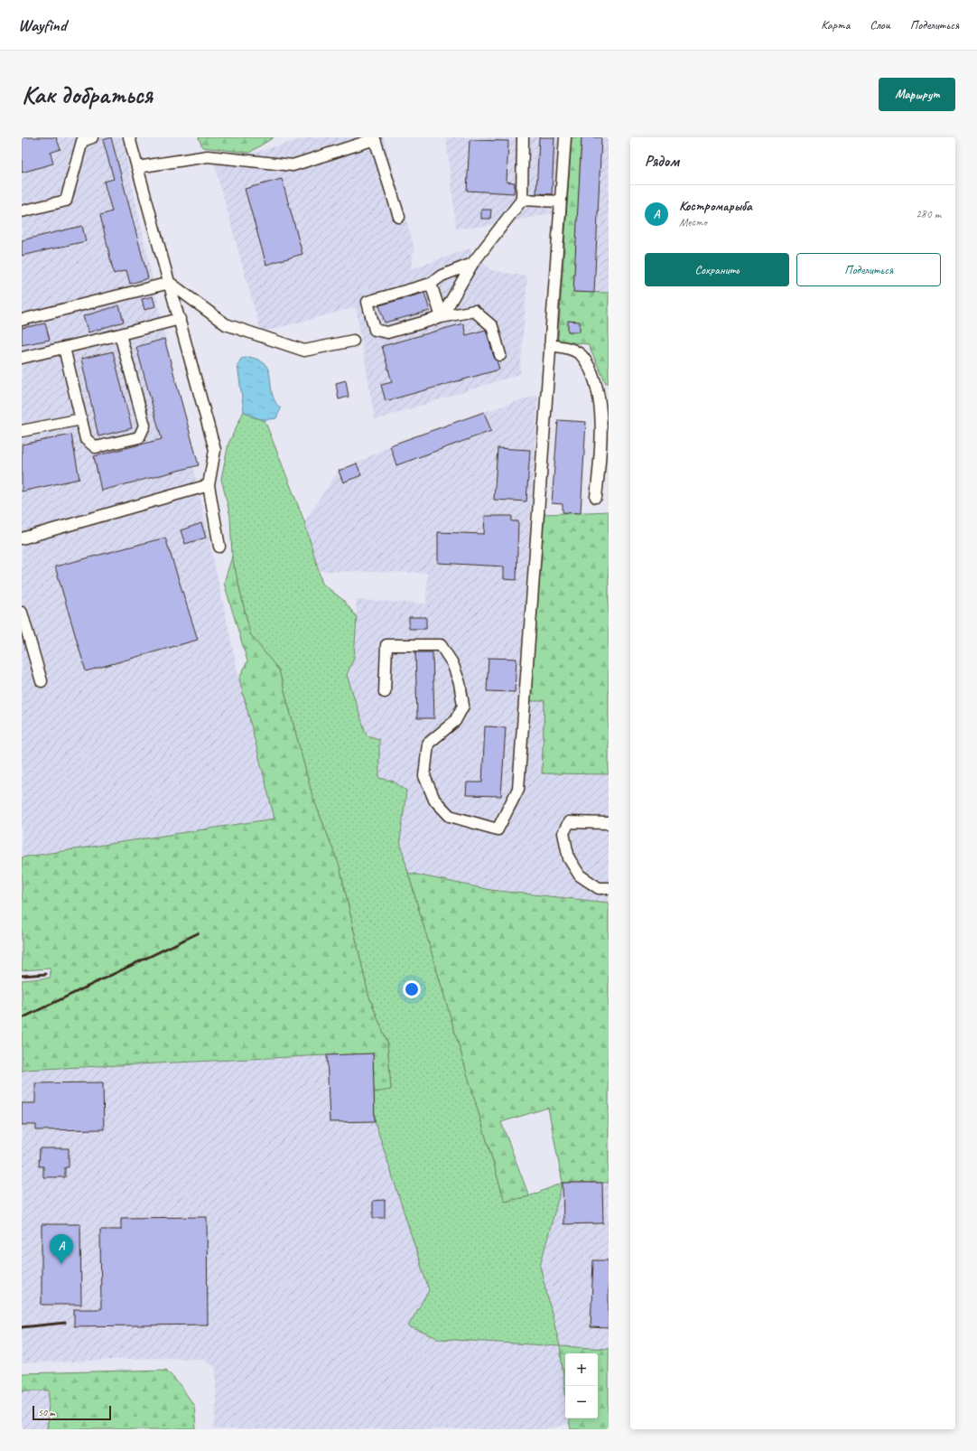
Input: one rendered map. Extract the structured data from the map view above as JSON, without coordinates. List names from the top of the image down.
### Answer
{
  "scale_bar": "50 m",
  "page": {
    "header": "Wayfind",
    "nav": ["Карта", "Слои", "Поделиться"],
    "buttons": [
      "Маршрут",
      ["Сохранить", "Поделиться"]
    ],
    "title": "Как добраться",
    "heading": "Рядом",
    "list": [
      {
        "mark": "A",
        "name": "Костромарыба",
        "note": "Место",
        "value": "280 m"
      }
    ],
    "pins": "A",
    "map_buttons": ["+", "−"],
    "scale": "50 m"
  }
}
